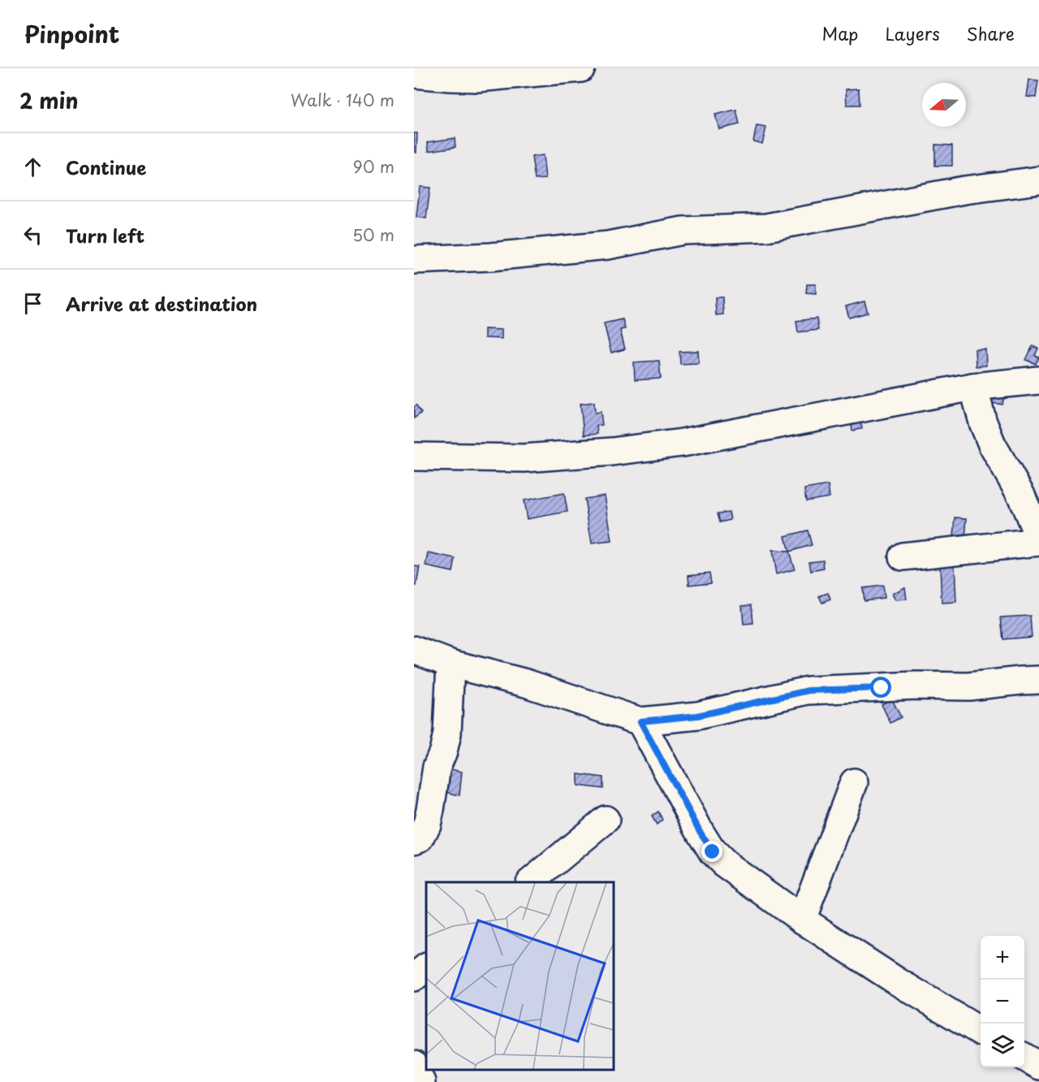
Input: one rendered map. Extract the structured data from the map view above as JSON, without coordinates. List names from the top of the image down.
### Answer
{
  "north": "left",
  "page": {
    "header": "Pinpoint",
    "nav": ["Map", "Layers", "Share"],
    "heading": ["2 min", "Walk · 140 m"],
    "list": [
      ["Continue", "90 m"],
      ["Turn left", "50 m"],
      "Arrive at destination"
    ],
    "map_buttons": ["+", "−"]
  }
}
